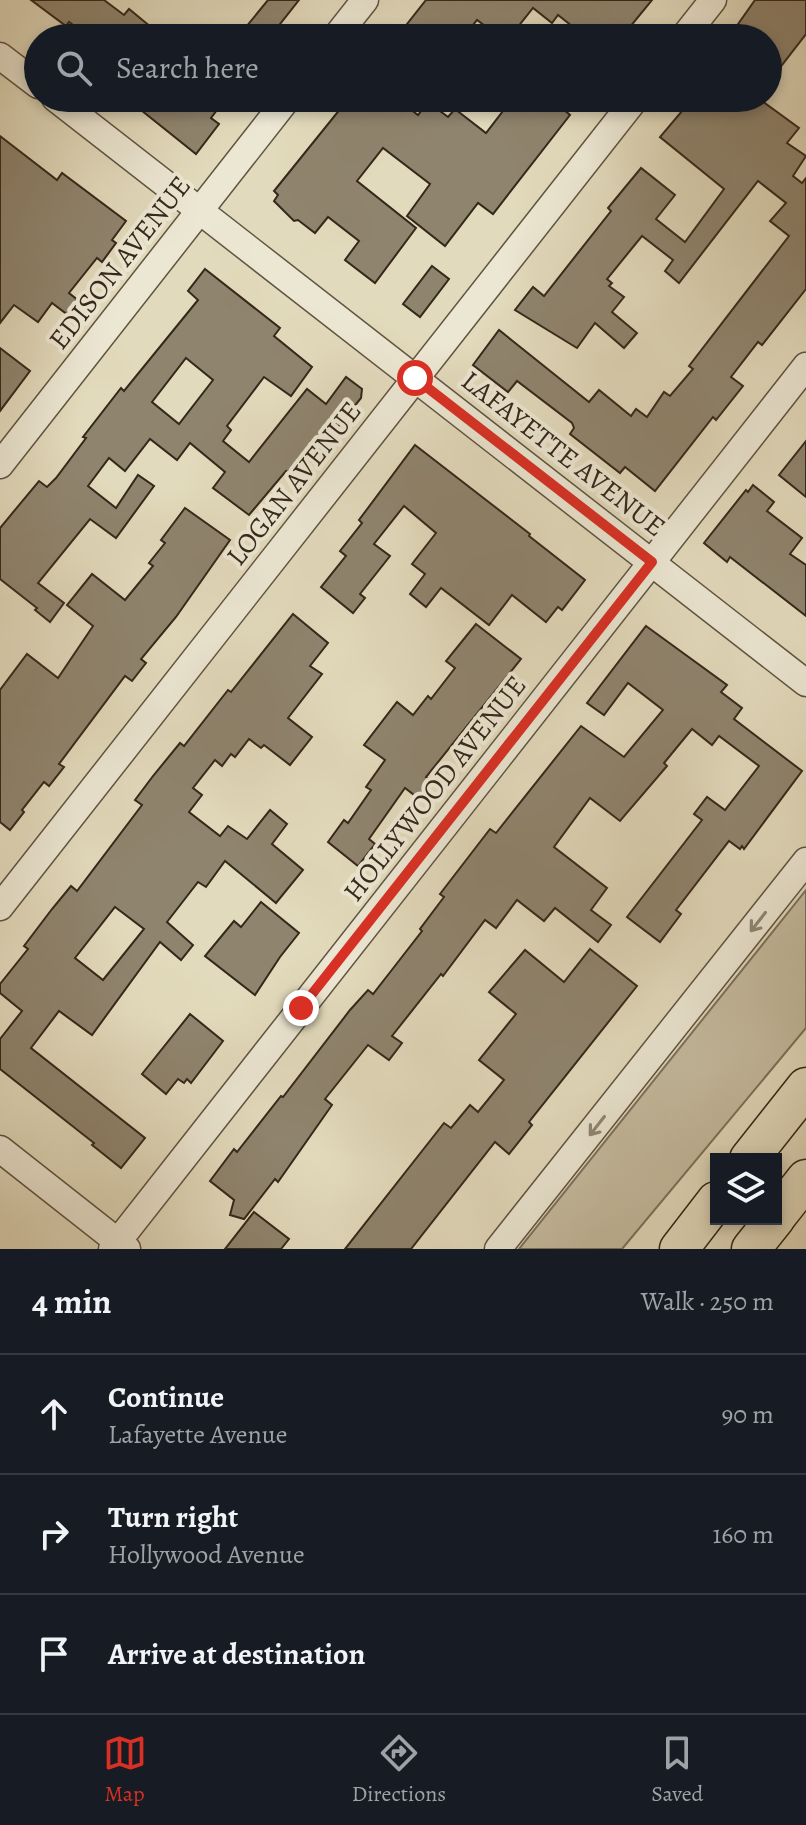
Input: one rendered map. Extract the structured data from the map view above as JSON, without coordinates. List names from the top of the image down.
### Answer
{
  "streets": {
    "street": [
      "EDISON AVENUE",
      "LAFAYETTE AVENUE",
      "LOGAN AVENUE",
      "HOLLYWOOD AVENUE"
    ]
  },
  "crossings": [
    ["EDISON AVENUE", "LAFAYETTE AVENUE"],
    ["LAFAYETTE AVENUE", "LOGAN AVENUE"],
    ["LAFAYETTE AVENUE", "HOLLYWOOD AVENUE"]
  ],
  "page": {
    "search": "Search here",
    "heading": ["4 min", "Walk · 250 m"],
    "list": [
      ["Continue", "Lafayette Avenue", "90 m"],
      ["Turn right", "Hollywood Avenue", "160 m"],
      "Arrive at destination"
    ],
    "nav": ["Map", "Directions", "Saved"]
  }
}
